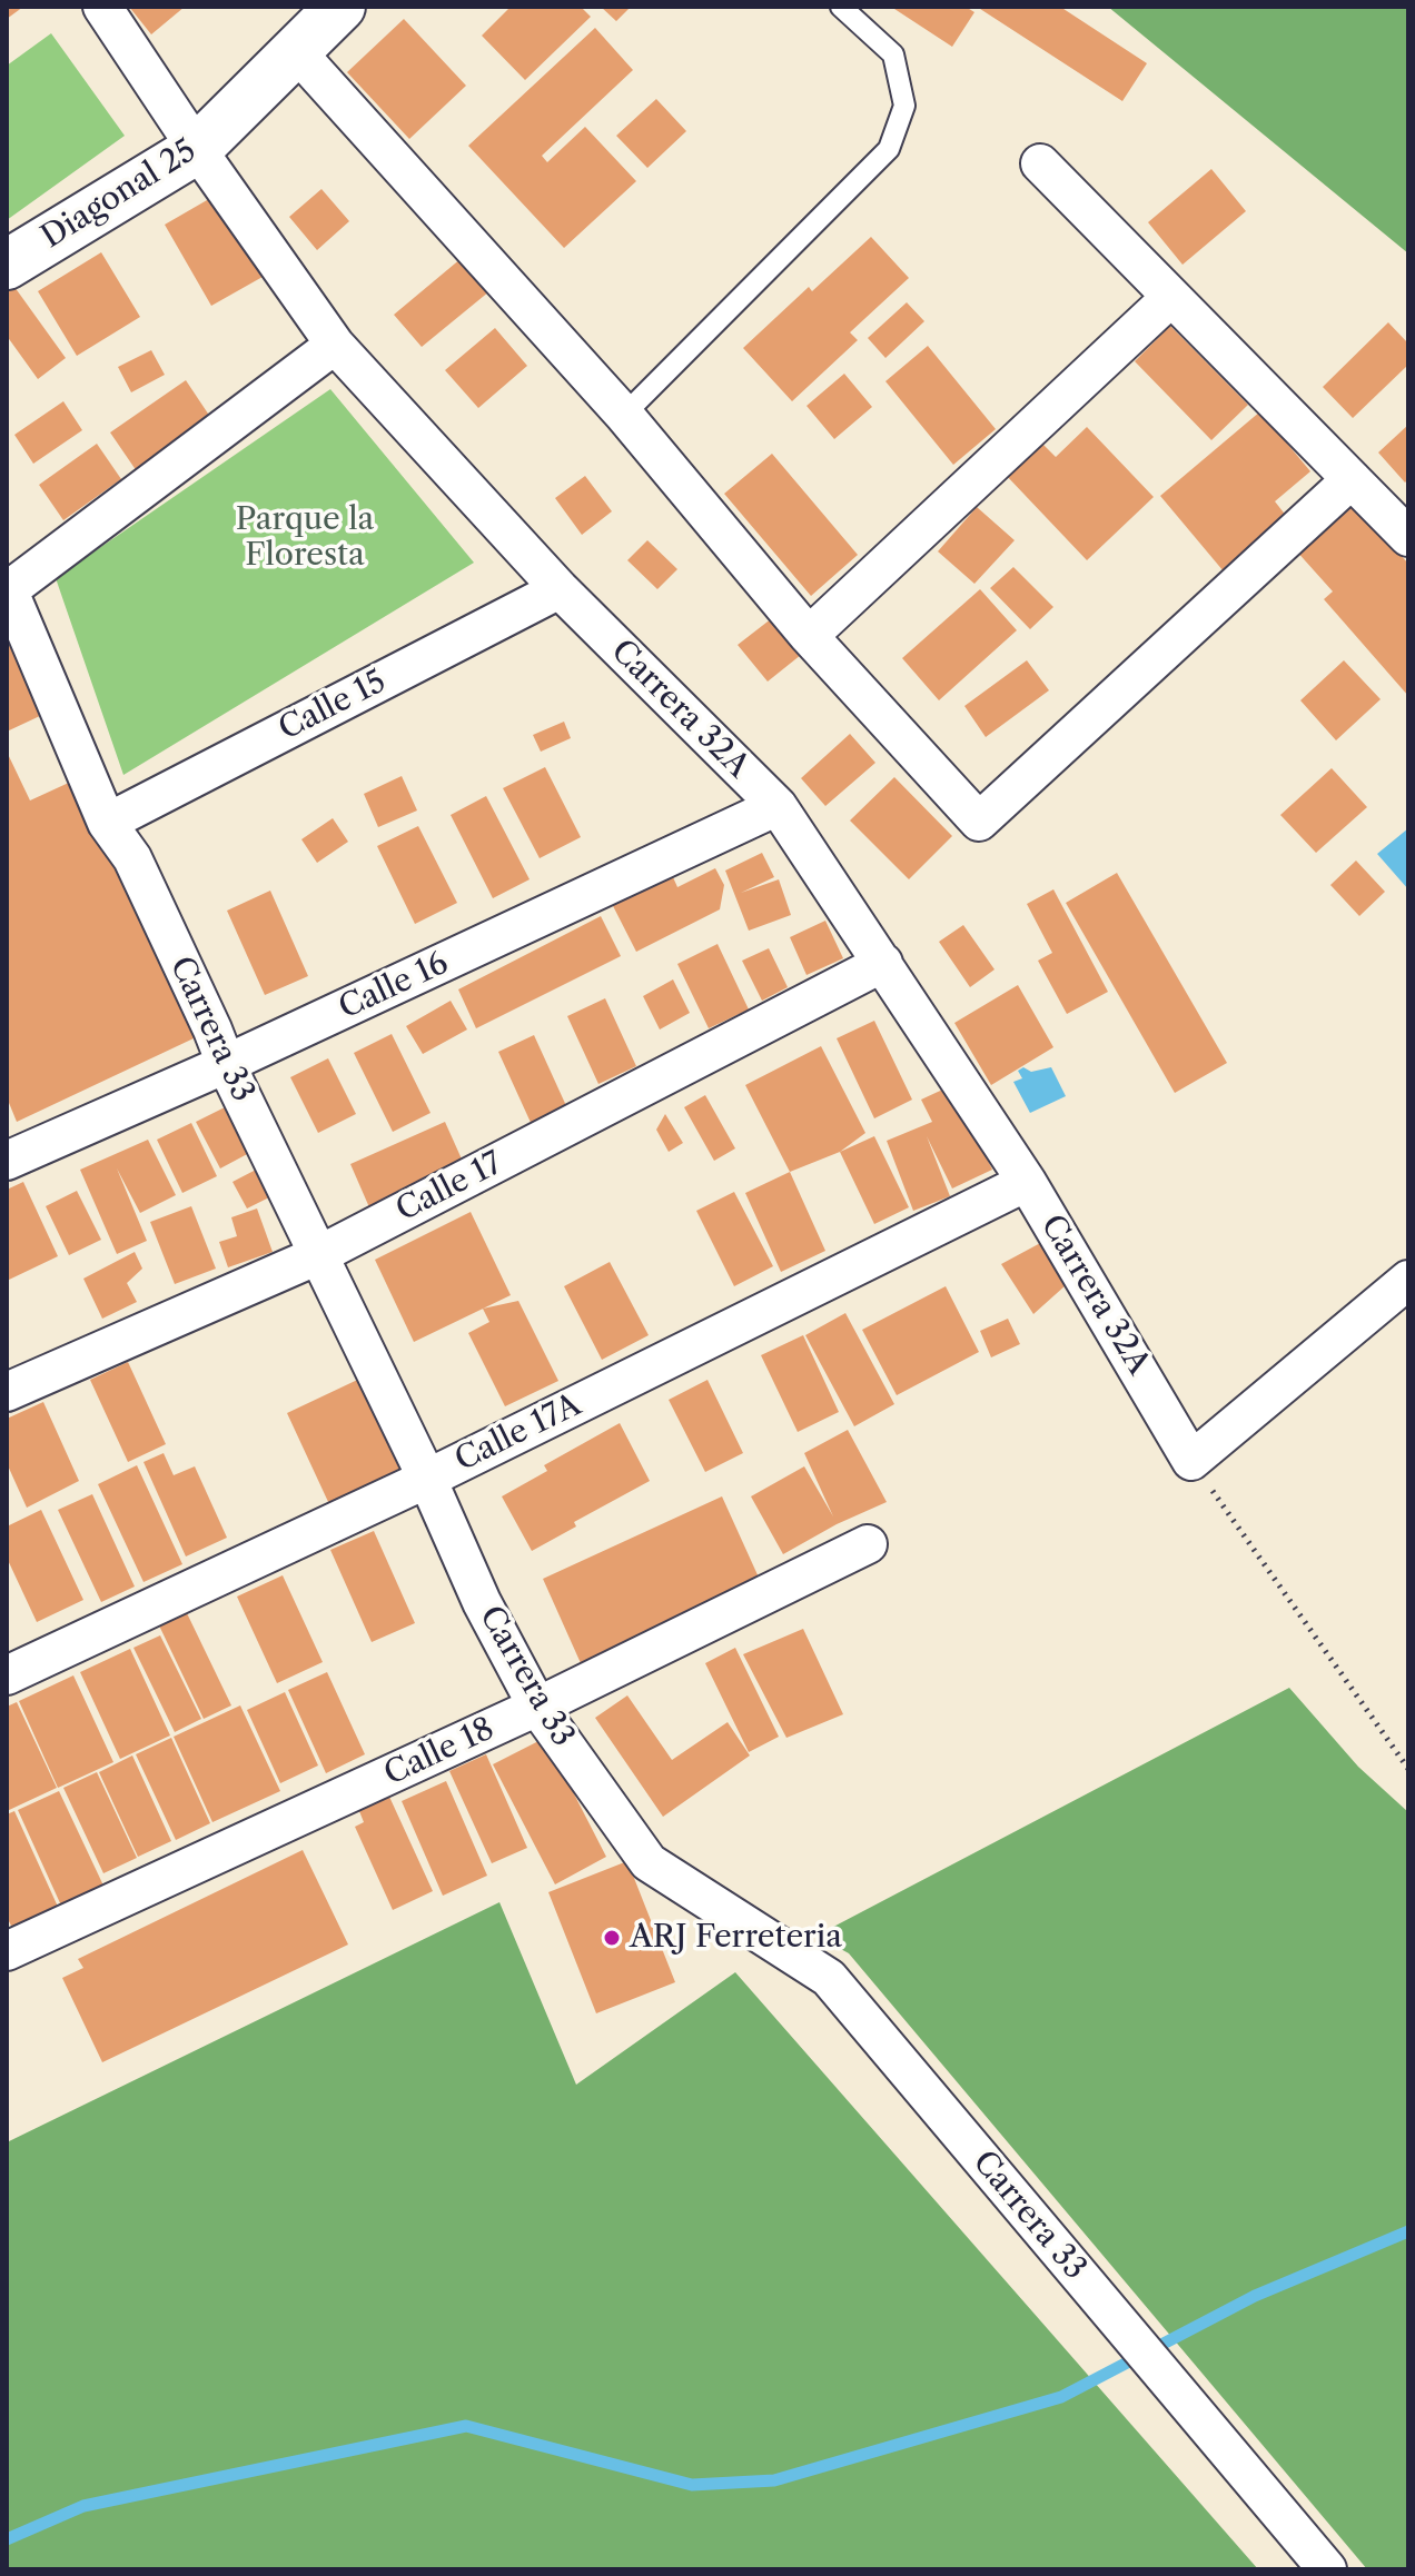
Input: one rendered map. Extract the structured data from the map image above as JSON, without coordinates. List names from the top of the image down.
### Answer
{
  "streets": {
    "main road": ["Diagonal 25"],
    "street": [
      "Calle 15",
      "Carrera 32A",
      "Calle 16",
      "Carrera 33",
      "Calle 17",
      "Calle 17A",
      "Calle 18"
    ]
  },
  "crossings": [
    ["Diagonal 25", "Carrera 32A"],
    ["Calle 15", "Carrera 32A"],
    ["Calle 15", "Carrera 33"],
    ["Carrera 32A", "Calle 16"],
    ["Carrera 32A", "Calle 17"],
    ["Carrera 32A", "Calle 17A"],
    ["Calle 16", "Carrera 33"],
    ["Carrera 33", "Calle 17"],
    ["Carrera 33", "Calle 17A"],
    ["Carrera 33", "Calle 18"]
  ],
  "parks": ["Parque la Floresta"],
  "places": ["ARJ Ferreteria"]
}
